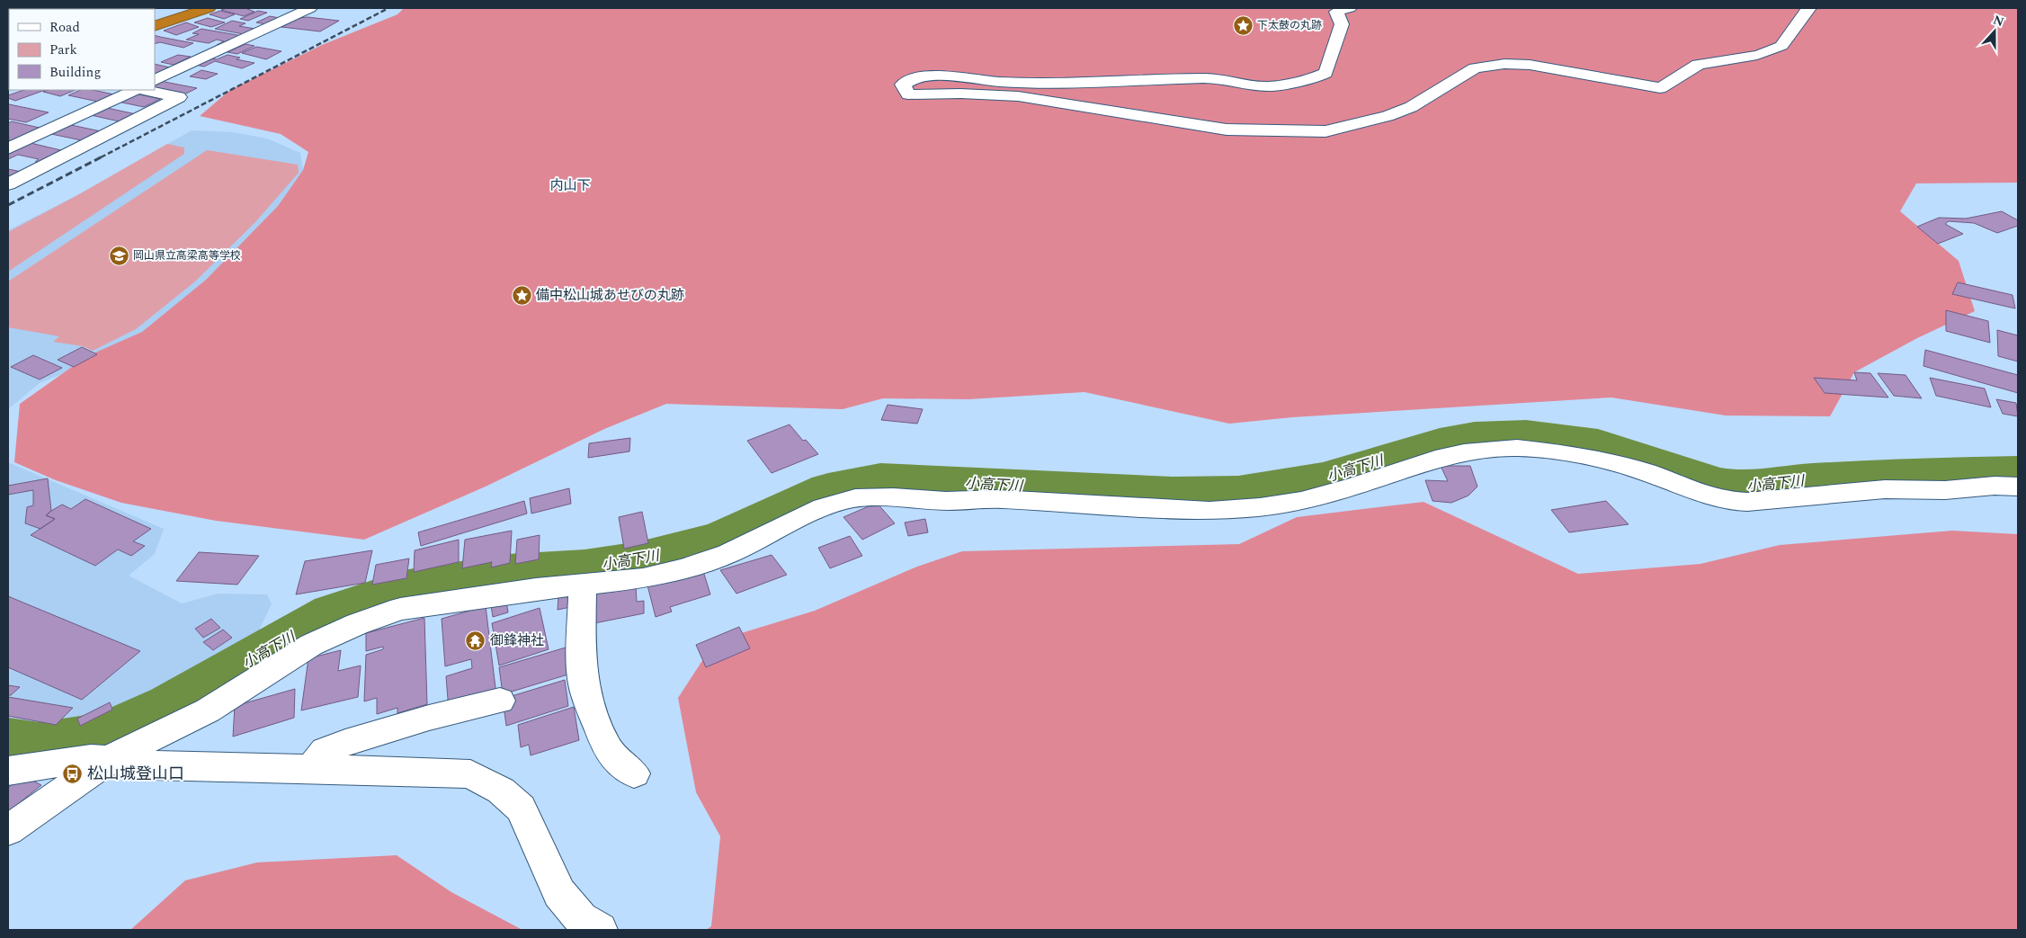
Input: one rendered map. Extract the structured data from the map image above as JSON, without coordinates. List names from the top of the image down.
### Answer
{
  "districts": ["内山下"],
  "water": ["小高下川"],
  "places": {
    "place": ["下太鼓の丸跡", "備中松山城あせびの丸跡"],
    "school or university": ["岡山県立高梁高等学校"],
    "temple": ["御鋒神社"],
    "bus stop": ["松山城登山口"]
  },
  "legend": ["Road", "Park", "Building"],
  "north": "top"
}
